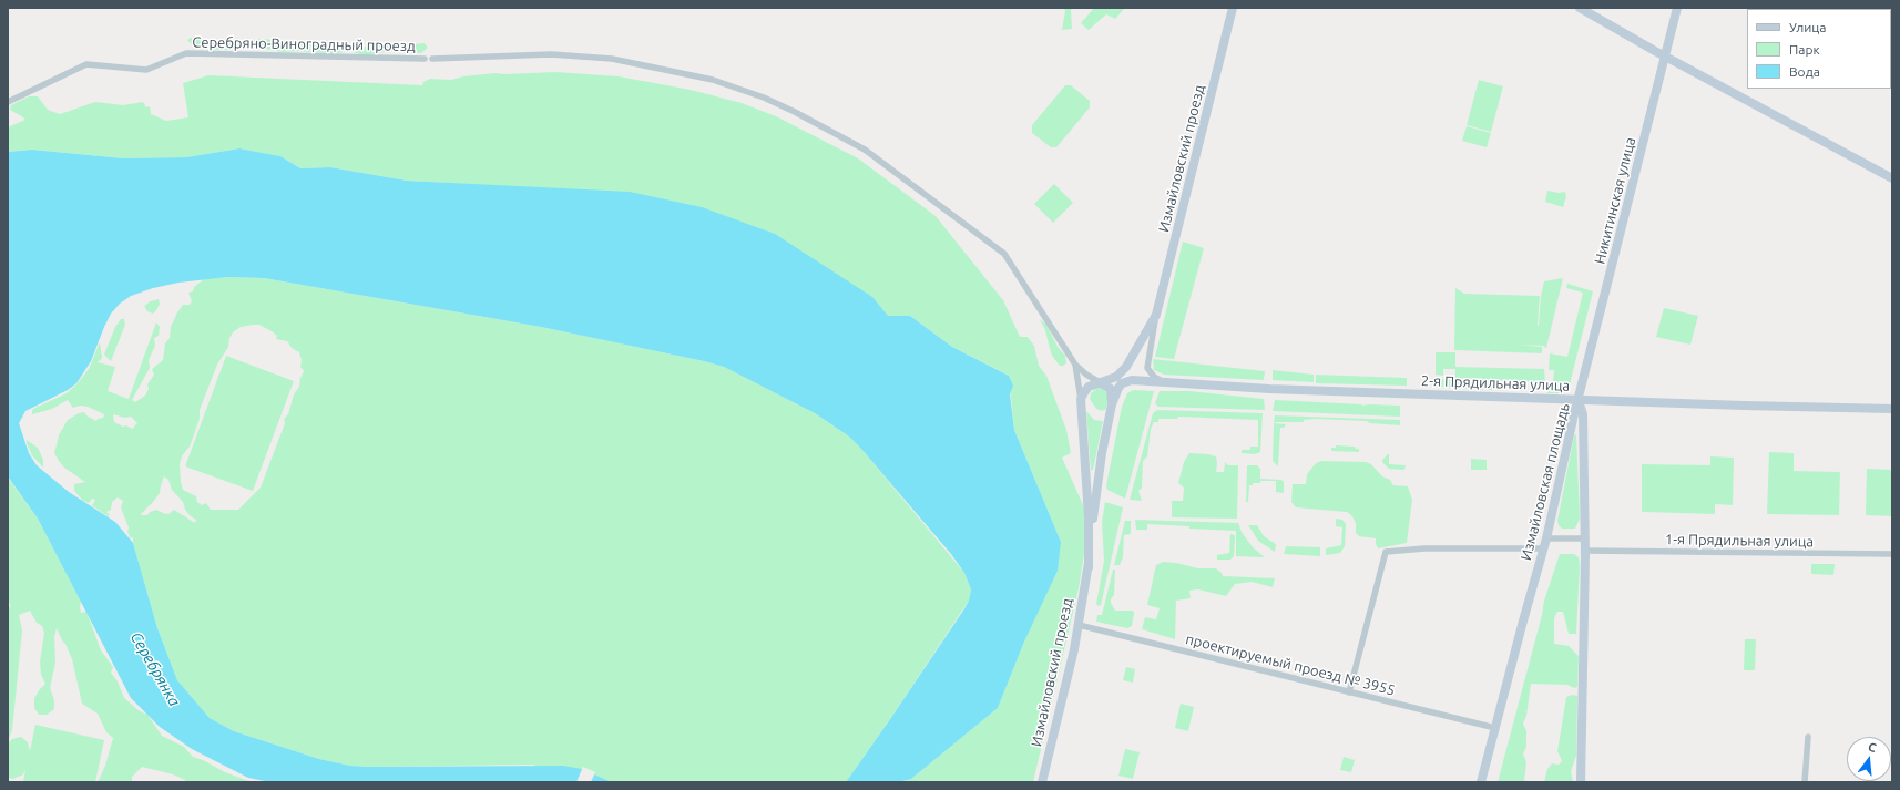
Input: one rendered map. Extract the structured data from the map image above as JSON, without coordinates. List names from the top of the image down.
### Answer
{
  "streets": {
    "street": [
      "Серебряно-Виноградный проезд",
      "Измайловский проезд",
      "Никитинская улица",
      "2-я Прядильная улица",
      "Измайловская площадь",
      "1-я Прядильная улица",
      "проектируемый проезд № 3955"
    ]
  },
  "crossings": [
    ["Серебряно-Виноградный проезд", "Измайловский проезд"],
    ["Измайловский проезд", "2-я Прядильная улица"],
    ["Измайловский проезд", "проектируемый проезд № 3955"],
    ["Никитинская улица", "2-я Прядильная улица"],
    ["Никитинская улица", "Измайловская площадь"],
    ["2-я Прядильная улица", "Измайловская площадь"],
    ["Измайловская площадь", "1-я Прядильная улица"],
    ["Измайловская площадь", "проектируемый проезд № 3955"]
  ],
  "water": ["Серебрянка"],
  "legend": ["Улица", "Парк", "Вода"],
  "north": "top"
}
